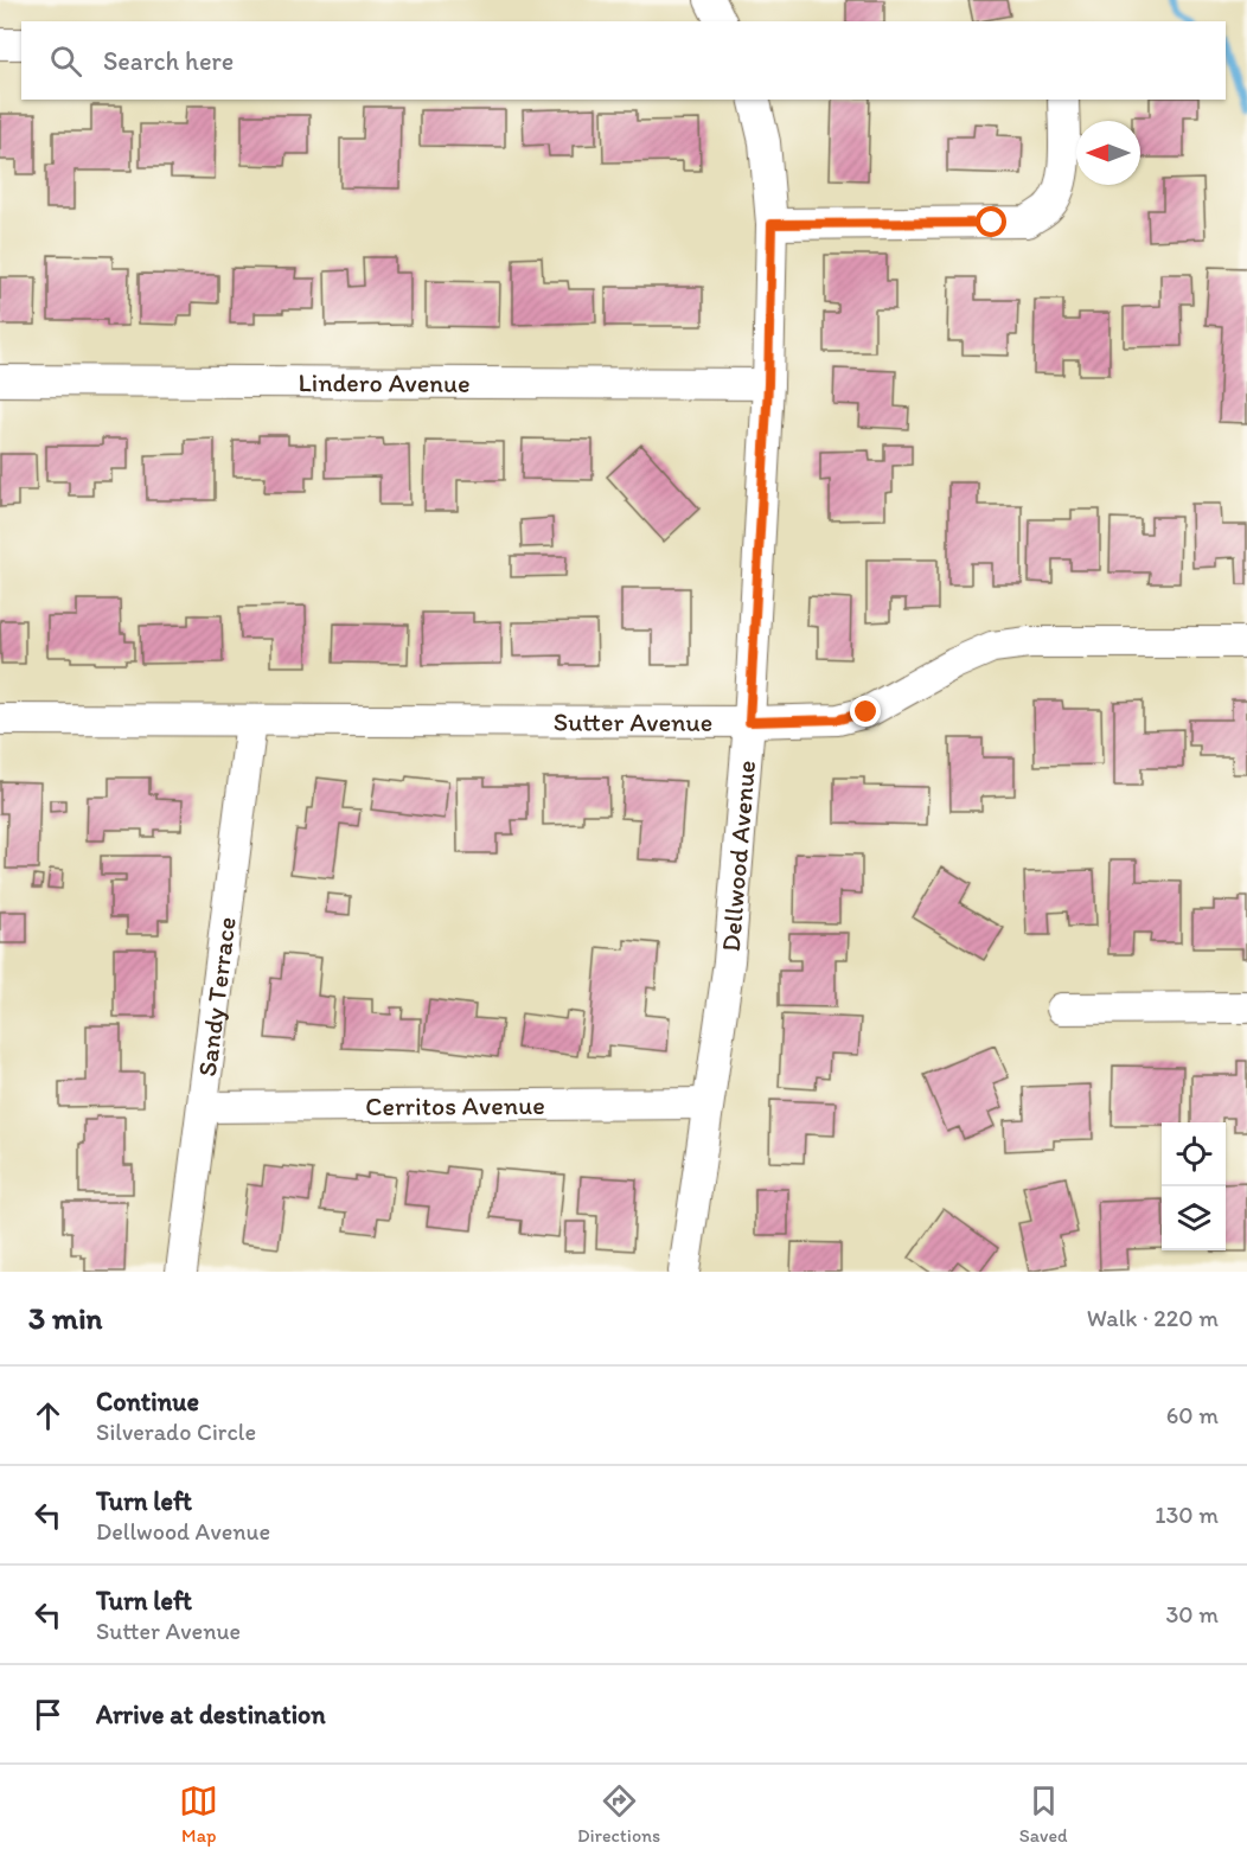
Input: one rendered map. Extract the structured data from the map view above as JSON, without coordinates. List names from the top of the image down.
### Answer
{
  "streets": {
    "street": [
      "Lindero Avenue",
      "Sutter Avenue",
      "Dellwood Avenue",
      "Sandy Terrace",
      "Cerritos Avenue"
    ]
  },
  "crossings": [
    ["Lindero Avenue", "Dellwood Avenue"],
    ["Sutter Avenue", "Dellwood Avenue"],
    ["Sutter Avenue", "Sandy Terrace"],
    ["Dellwood Avenue", "Cerritos Avenue"],
    ["Sandy Terrace", "Cerritos Avenue"]
  ],
  "north": "left",
  "page": {
    "search": "Search here",
    "heading": ["3 min", "Walk · 220 m"],
    "list": [
      ["Continue", "Silverado Circle", "60 m"],
      ["Turn left", "Dellwood Avenue", "130 m"],
      ["Turn left", "Sutter Avenue", "30 m"],
      "Arrive at destination"
    ],
    "nav": ["Map", "Directions", "Saved"]
  }
}
